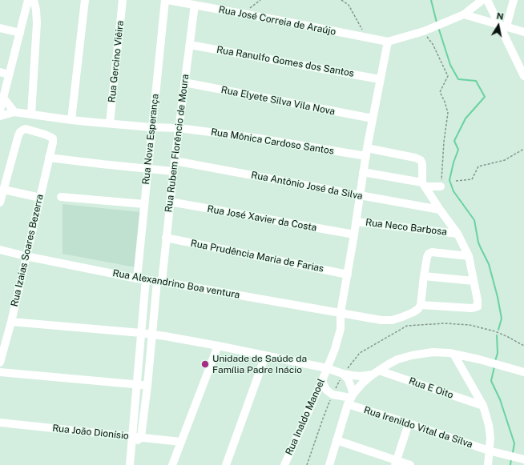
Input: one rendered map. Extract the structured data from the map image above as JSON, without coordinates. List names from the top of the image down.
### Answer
{
  "streets": {
    "street": [
      "Rua José Correia de Araújo",
      "Rua Gercino Viêira",
      "Rua Ranulfo Gomes dos Santos",
      "Rua Elyete Silva Vila Nova",
      "Rua Nova Esperança",
      "Rua Mônica Cardoso Santos",
      "Rua Rubem Florêncio de Moura",
      "Rua Antônio José da Silva",
      "Rua José Xavier da Costa",
      "Rua Neco Barbosa",
      "Rua Izaias Soares Bezerra",
      "Rua Prudência Maria de Farias",
      "Rua Alexandrino Boa ventura",
      "Rua E Oito",
      "Rua Inaldo Manoel",
      "Rua Irenildo Vital da Silva",
      "Rua João Dionísio"
    ]
  },
  "crossings": [
    ["Rua José Correia de Araújo", "Rua Nova Esperança"],
    ["Rua José Correia de Araújo", "Rua Rubem Florêncio de Moura"],
    ["Rua José Correia de Araújo", "Rua Inaldo Manoel"],
    ["Rua Gercino Viêira", "Rua Mônica Cardoso Santos"],
    ["Rua Ranulfo Gomes dos Santos", "Rua Rubem Florêncio de Moura"],
    ["Rua Ranulfo Gomes dos Santos", "Rua Inaldo Manoel"],
    ["Rua Elyete Silva Vila Nova", "Rua Rubem Florêncio de Moura"],
    ["Rua Elyete Silva Vila Nova", "Rua Inaldo Manoel"],
    ["Rua Nova Esperança", "Rua Mônica Cardoso Santos"],
    ["Rua Nova Esperança", "Rua Alexandrino Boa ventura"],
    ["Rua Mônica Cardoso Santos", "Rua Rubem Florêncio de Moura"],
    ["Rua Mônica Cardoso Santos", "Rua Inaldo Manoel"],
    ["Rua Rubem Florêncio de Moura", "Rua Antônio José da Silva"],
    ["Rua Rubem Florêncio de Moura", "Rua José Xavier da Costa"],
    ["Rua Rubem Florêncio de Moura", "Rua Prudência Maria de Farias"],
    ["Rua Rubem Florêncio de Moura", "Rua Alexandrino Boa ventura"],
    ["Rua Rubem Florêncio de Moura", "Rua João Dionísio"],
    ["Rua Antônio José da Silva", "Rua Inaldo Manoel"],
    ["Rua José Xavier da Costa", "Rua Inaldo Manoel"],
    ["Rua Neco Barbosa", "Rua Inaldo Manoel"],
    ["Rua Izaias Soares Bezerra", "Rua Alexandrino Boa ventura"],
    ["Rua Prudência Maria de Farias", "Rua Inaldo Manoel"],
    ["Rua Alexandrino Boa ventura", "Rua Inaldo Manoel"],
    ["Rua Inaldo Manoel", "Rua Irenildo Vital da Silva"]
  ],
  "places": ["Unidade de Saúde da Família Padre Inácio"],
  "north": "top"
}
